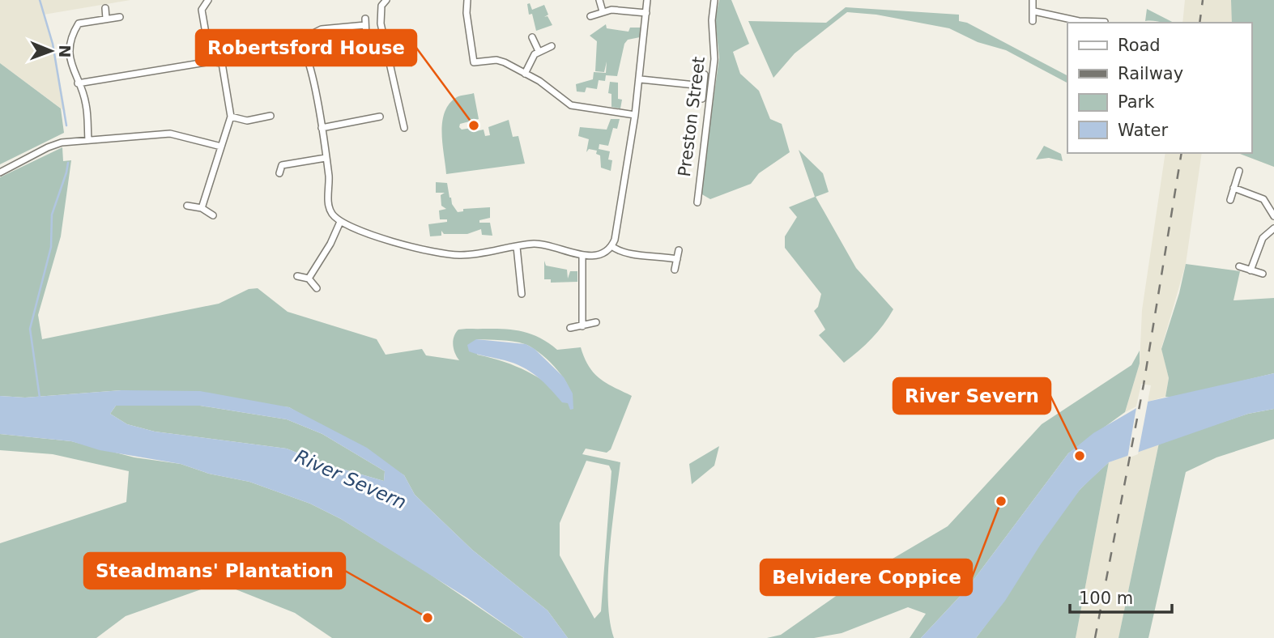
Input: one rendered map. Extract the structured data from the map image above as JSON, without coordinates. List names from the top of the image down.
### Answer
{
  "streets": {
    "street": ["Preston Street"]
  },
  "water": ["River Severn"],
  "places": [
    "Robertsford House",
    "River Severn",
    "Belvidere Coppice",
    "Steadmans' Plantation"
  ],
  "legend": [
    "Road",
    "Railway",
    "Park",
    "Water"
  ],
  "scale_bar": "100 m",
  "north": "right"
}
